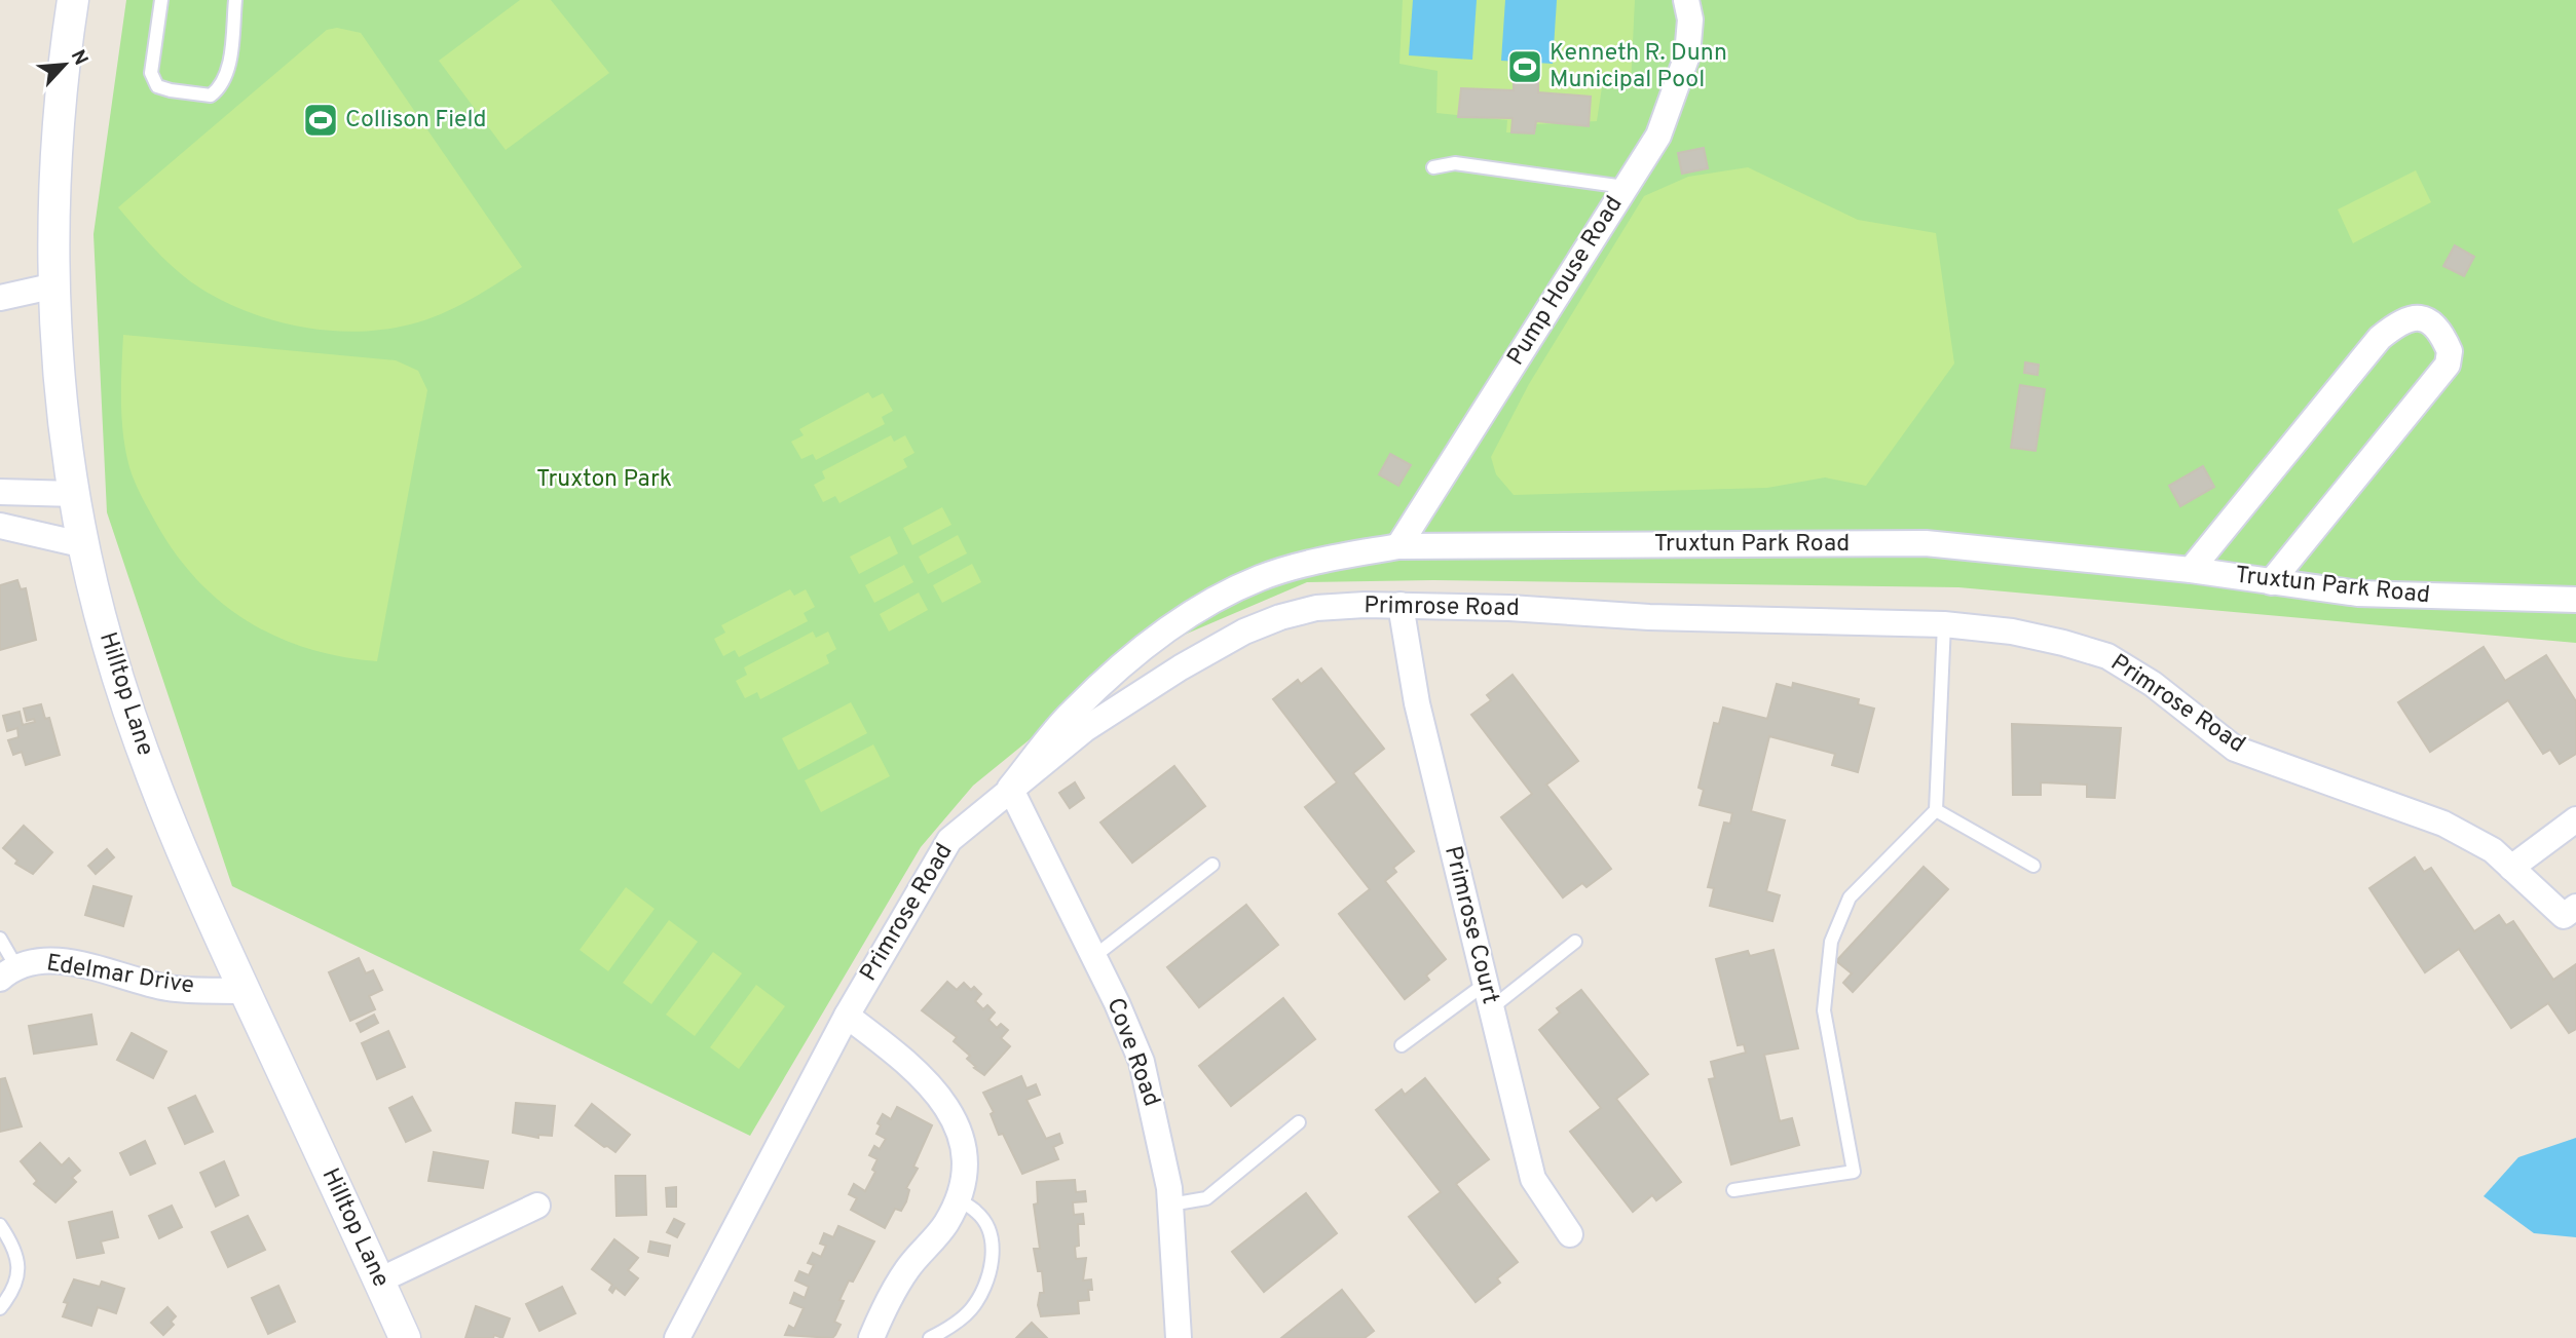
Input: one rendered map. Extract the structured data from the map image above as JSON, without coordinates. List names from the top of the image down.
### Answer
{
  "streets": {
    "street": [
      "Pump House Road",
      "Truxtun Park Road",
      "Primrose Road",
      "Hilltop Lane",
      "Primrose Court",
      "Edelmar Drive",
      "Cove Road"
    ]
  },
  "crossings": [
    ["Pump House Road", "Truxtun Park Road"],
    ["Truxtun Park Road", "Primrose Road"],
    ["Truxtun Park Road", "Cove Road"],
    ["Primrose Road", "Primrose Court"],
    ["Primrose Road", "Cove Road"],
    ["Hilltop Lane", "Edelmar Drive"]
  ],
  "parks": ["Truxton Park"],
  "places": {
    "sports": ["Kenneth R. Dunn Municipal Pool", "Collison Field"]
  },
  "north": "top right"
}
